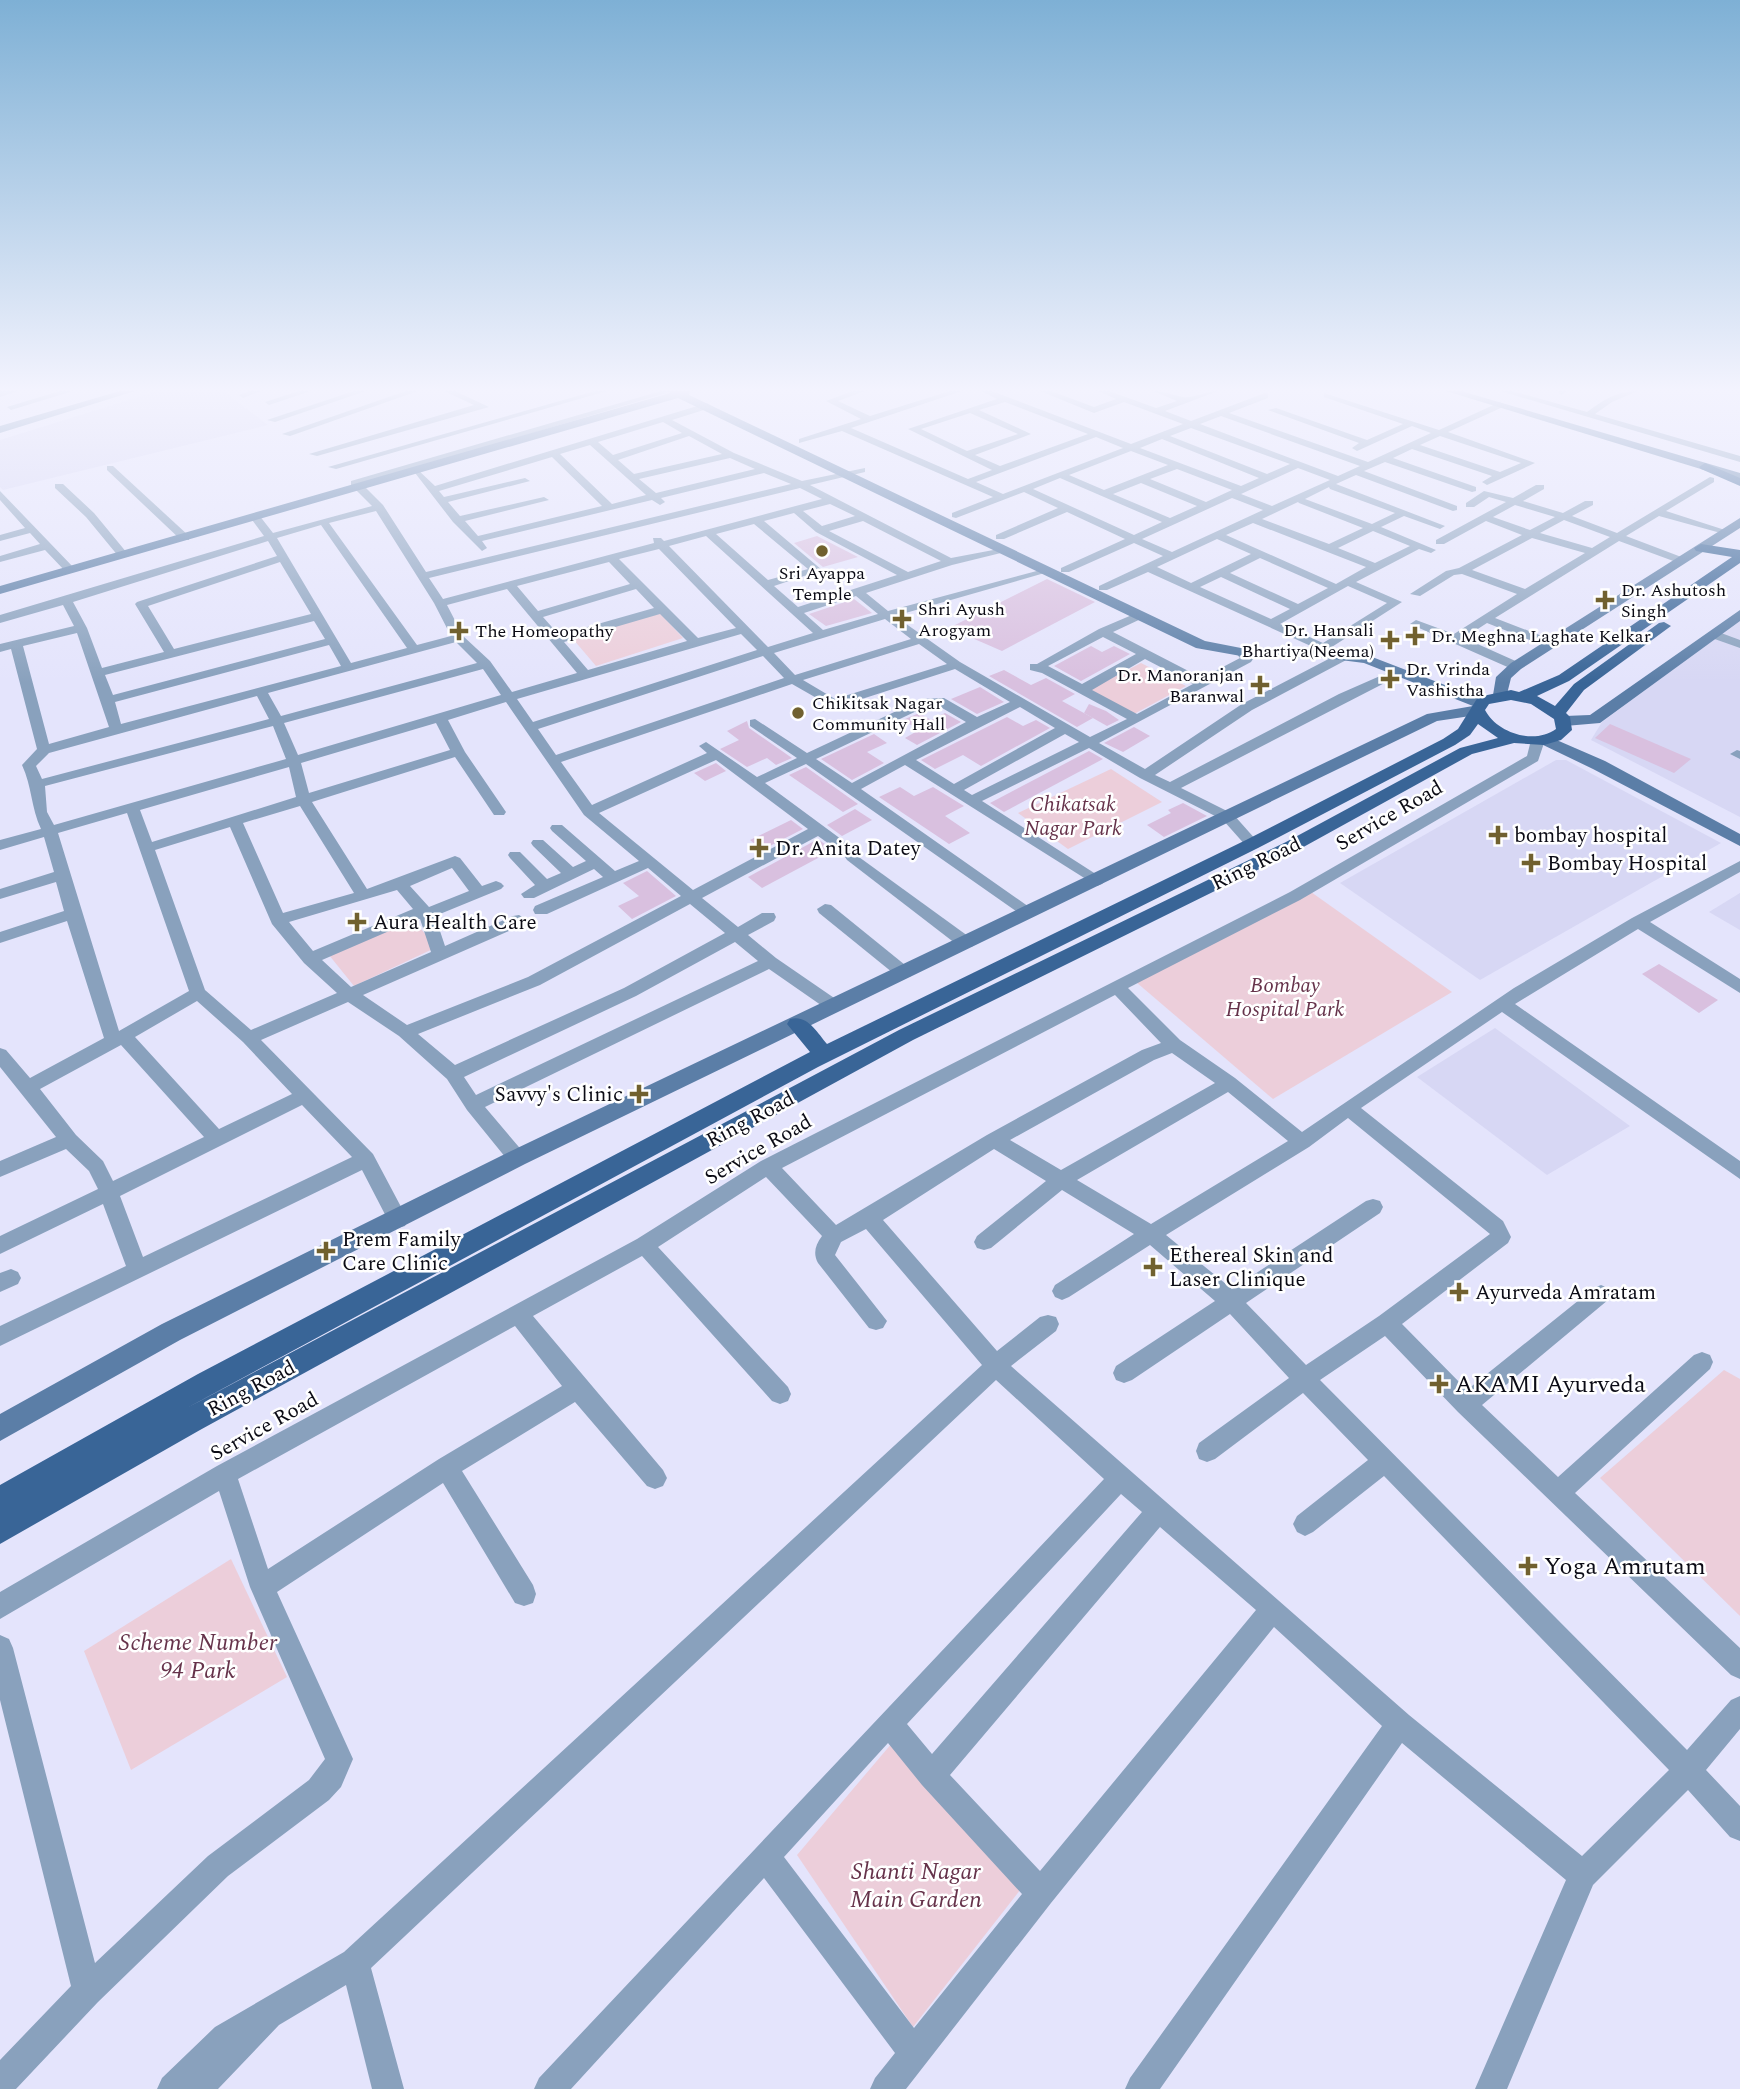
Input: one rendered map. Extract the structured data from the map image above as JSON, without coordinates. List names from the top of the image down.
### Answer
{
  "streets": {
    "main road": ["Ring Road"],
    "street": ["Service Road"]
  },
  "parks": [
    "Chikatsak Nagar Park",
    "Bombay Hospital Park",
    "Scheme Number 94 Park",
    "Shanti Nagar Main Garden"
  ],
  "places": {
    "other": ["Sri Ayappa Temple", "Chikitsak Nagar Community Hall"],
    "health": [
      "Dr. Ashutosh Singh",
      "Shri Ayush Arogyam",
      "The Homeopathy",
      "Dr. Meghna Laghate Kelkar",
      "Dr. Hansali Bhartiya(Neema)",
      "Dr. Vrinda Vashistha",
      "Dr. Manoranjan Baranwal",
      "bombay hospital",
      "Dr. Anita Datey",
      "Bombay Hospital",
      "Aura Health Care",
      "Savvy's Clinic",
      "Prem Family Care Clinic",
      "Ethereal Skin and Laser Clinique",
      "Ayurveda Amratam",
      "AKAMI Ayurveda",
      "Yoga Amrutam"
    ]
  }
}
